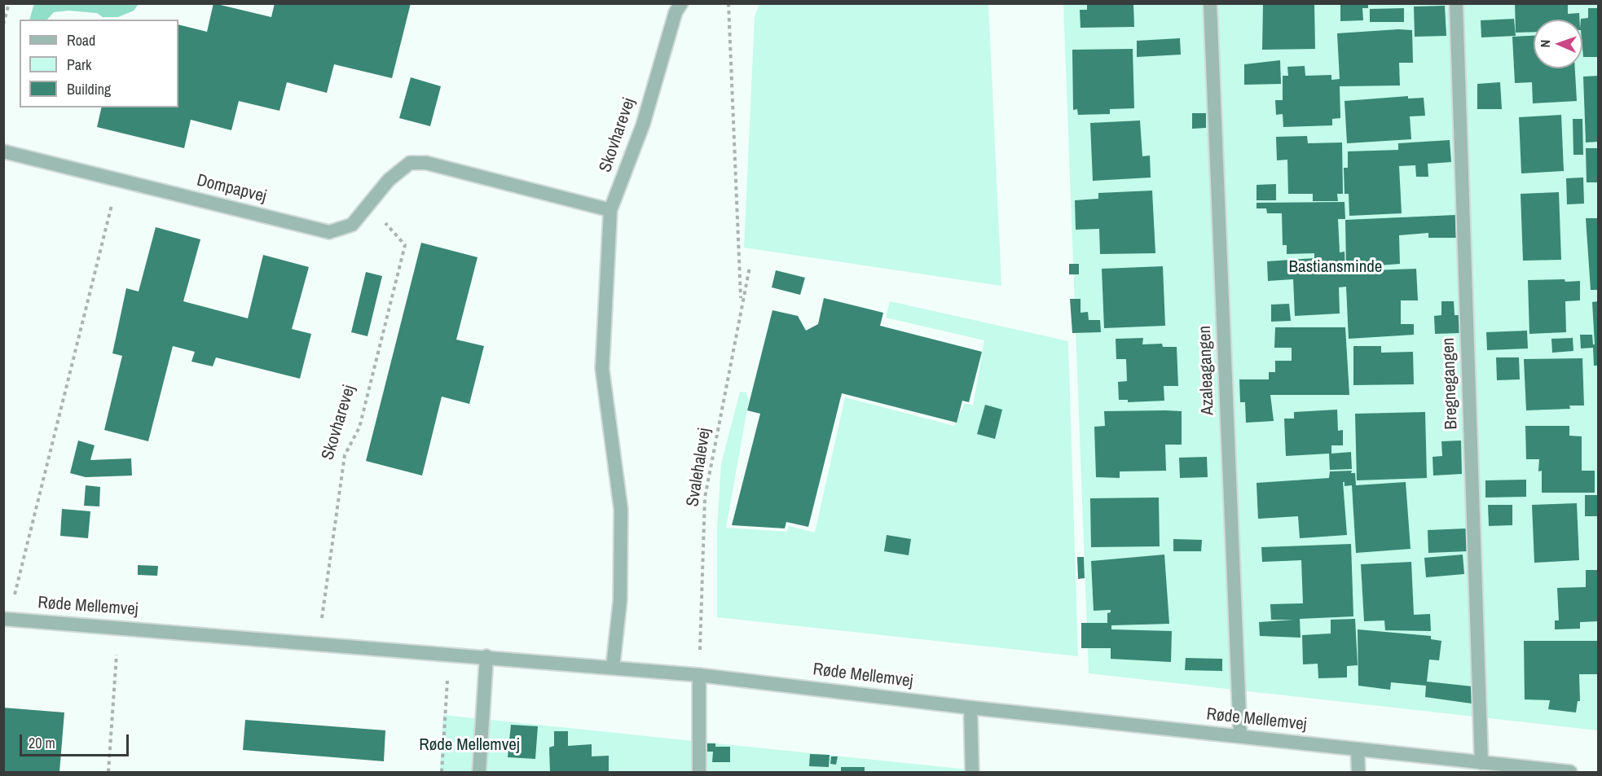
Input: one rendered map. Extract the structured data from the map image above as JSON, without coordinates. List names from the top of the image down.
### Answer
{
  "streets": {
    "street": [
      "Skovharevej",
      "Dompapvej",
      "Azaleagangen",
      "Bregnegangen",
      "Røde Mellemvej"
    ],
    "path": ["Svalehalevej"]
  },
  "crossings": [
    ["Skovharevej", "Dompapvej"],
    ["Skovharevej", "Røde Mellemvej"],
    ["Azaleagangen", "Røde Mellemvej"],
    ["Bregnegangen", "Røde Mellemvej"],
    ["Svalehalevej", "Røde Mellemvej"]
  ],
  "parks": ["Bastiansminde", "Røde Mellemvej"],
  "legend": ["Road", "Park", "Building"],
  "scale_bar": "20 m",
  "north": "left"
}
